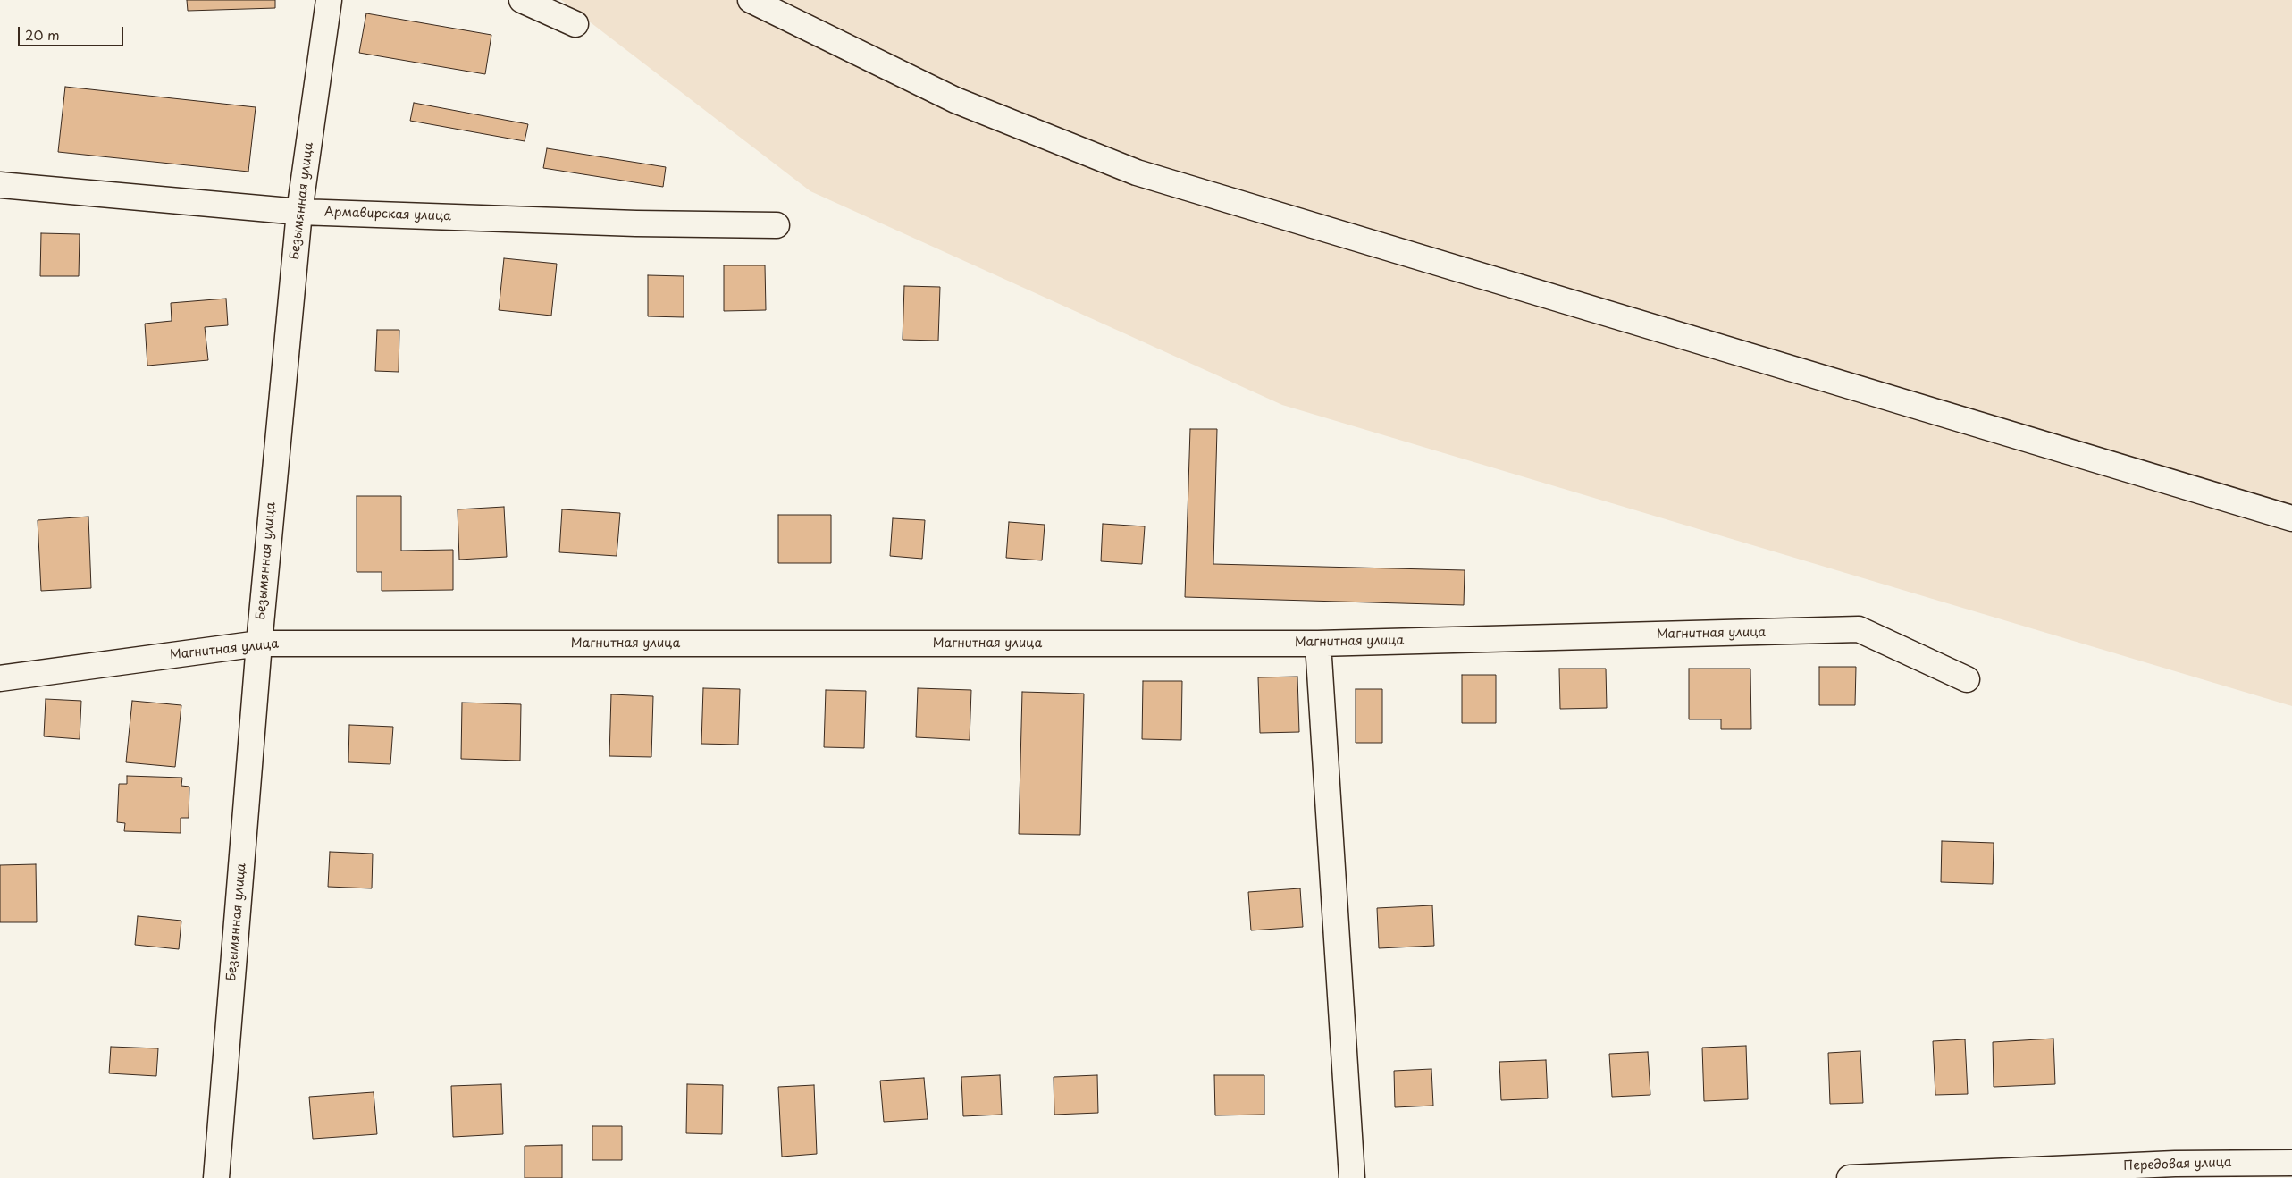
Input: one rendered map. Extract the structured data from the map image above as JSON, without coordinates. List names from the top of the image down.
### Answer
{
  "streets": {
    "street": [
      "Безымянная улица",
      "Армавирская улица",
      "Магнитная улица",
      "Передовая улица"
    ]
  },
  "crossings": [
    ["Безымянная улица", "Армавирская улица"],
    ["Безымянная улица", "Магнитная улица"]
  ],
  "scale_bar": "20 m"
}
